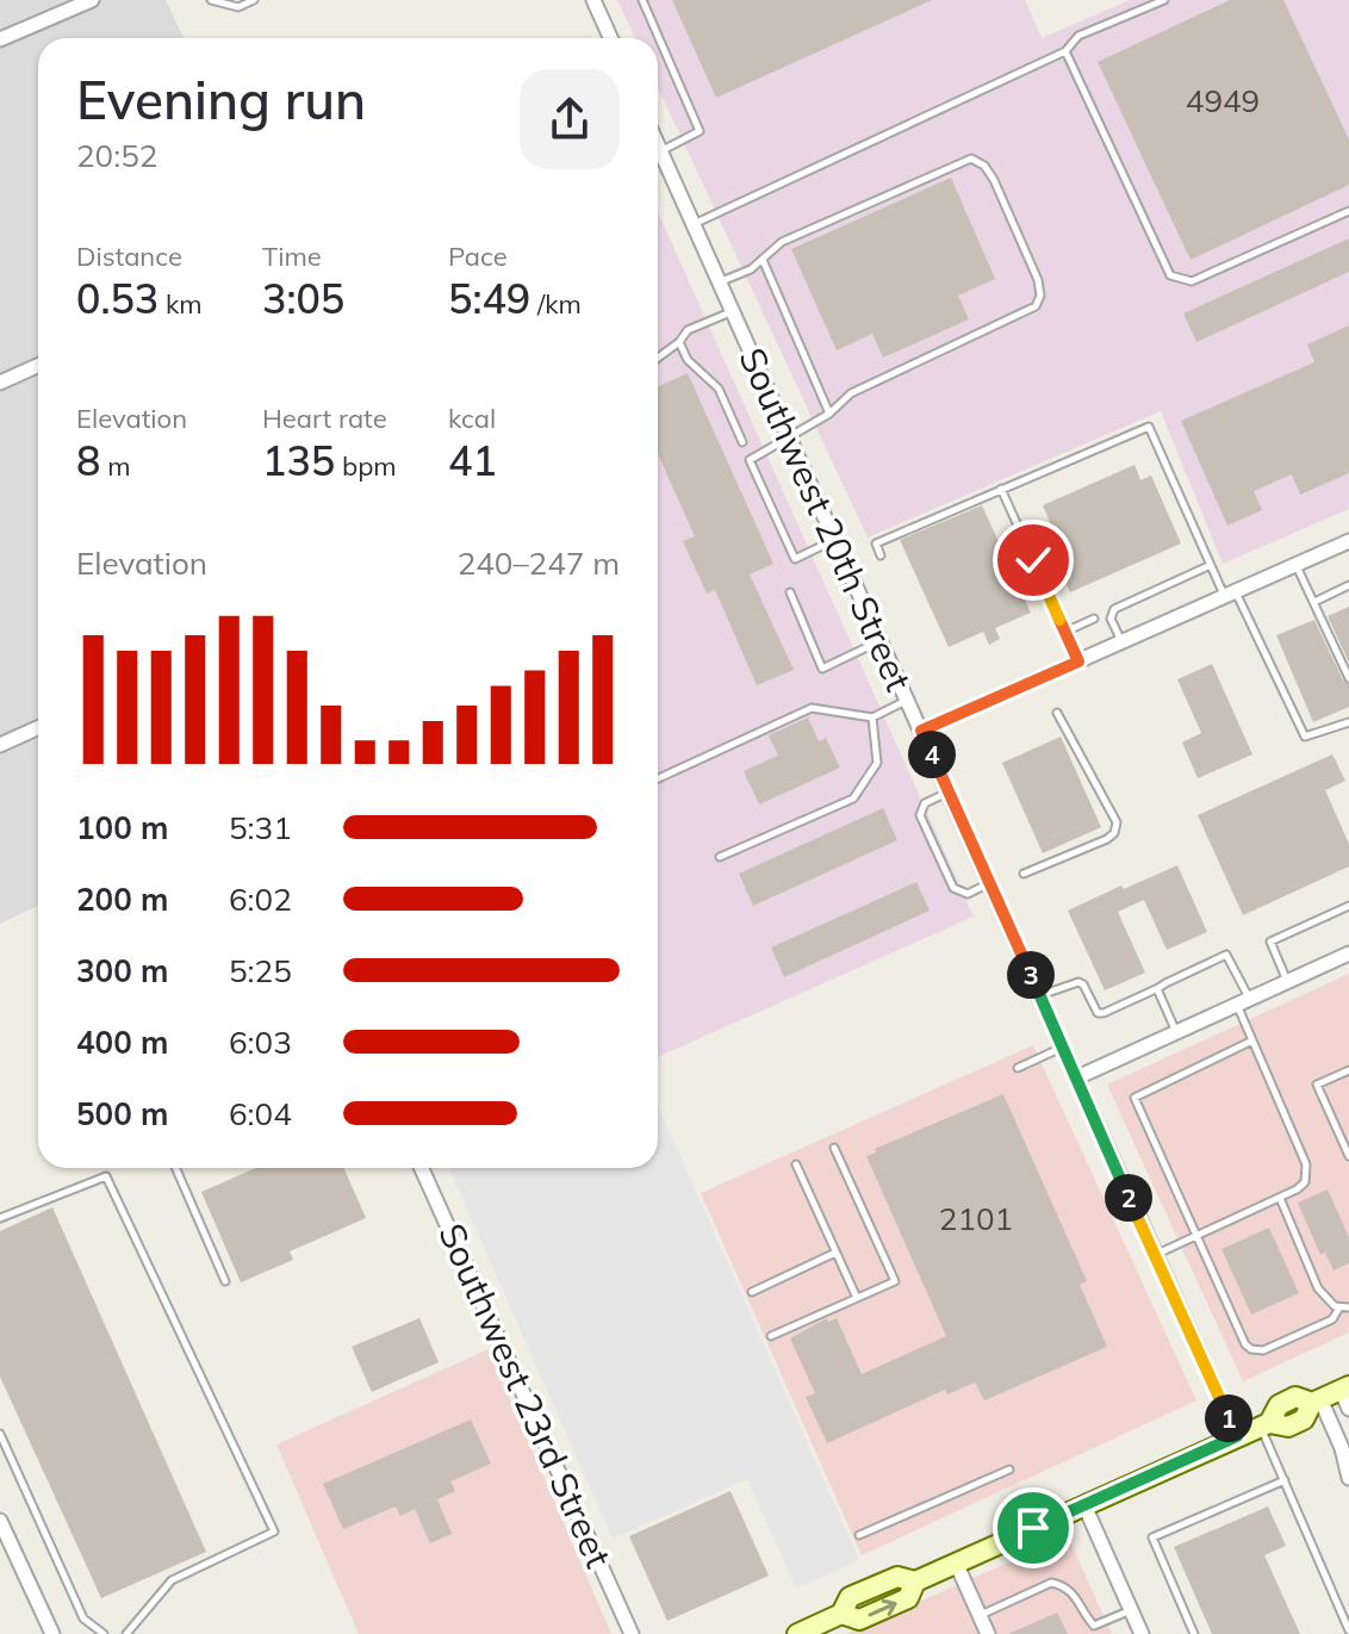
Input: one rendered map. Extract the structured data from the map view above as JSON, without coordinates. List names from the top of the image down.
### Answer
{
  "streets": {
    "street": ["Southwest 20th Street", "Southwest 23rd Street"]
  },
  "house_numbers": ["4949", "2101"],
  "page": {
    "heading": ["Evening run", "20:52"],
    "stats": [
      ["Distance", "0.53 km"],
      ["Time", "3:05"],
      ["Pace", "5:49 /km"],
      ["Elevation", "8 m"],
      ["Heart rate", "135 bpm"],
      ["kcal", "41"]
    ],
    "chart": ["Elevation", "240–247 m"],
    "pins": [
      "4",
      "3",
      "2",
      "1"
    ],
    "list": [
      {
        "name": "100 m",
        "note": "5:31"
      },
      {
        "name": "200 m",
        "note": "6:02"
      },
      {
        "name": "300 m",
        "note": "5:25"
      },
      {
        "name": "400 m",
        "note": "6:03"
      },
      {
        "name": "500 m",
        "note": "6:04"
      }
    ]
  }
}
